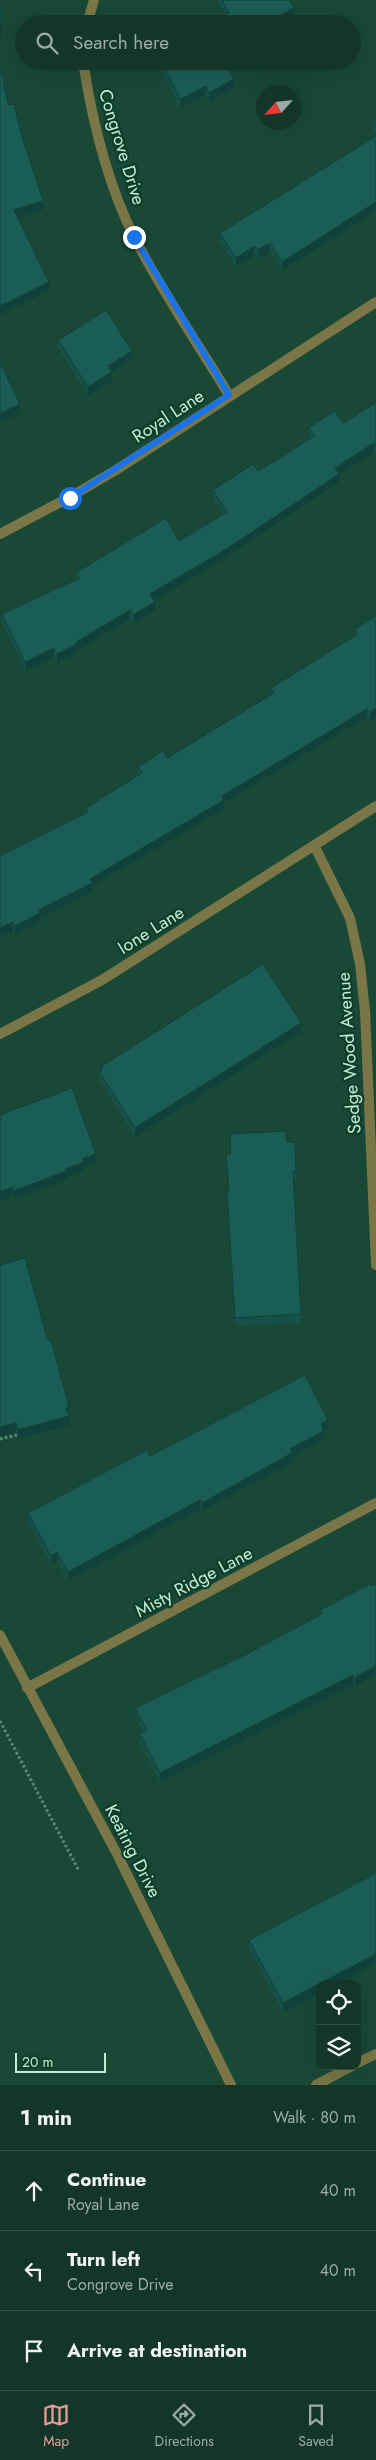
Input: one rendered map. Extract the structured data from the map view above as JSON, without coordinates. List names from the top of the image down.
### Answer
{
  "streets": {
    "street": [
      "Congrove Drive",
      "Royal Lane",
      "Ione Lane",
      "Sedge Wood Avenue",
      "Misty Ridge Lane",
      "Keating Drive"
    ]
  },
  "crossings": [
    ["Congrove Drive", "Royal Lane"],
    ["Ione Lane", "Sedge Wood Avenue"],
    ["Misty Ridge Lane", "Keating Drive"]
  ],
  "scale_bar": "20 m",
  "north": "bottom left",
  "page": {
    "search": "Search here",
    "scale": "20 m",
    "heading": ["1 min", "Walk · 80 m"],
    "list": [
      ["Continue", "Royal Lane", "40 m"],
      ["Turn left", "Congrove Drive", "40 m"],
      "Arrive at destination"
    ],
    "nav": ["Map", "Directions", "Saved"]
  }
}
